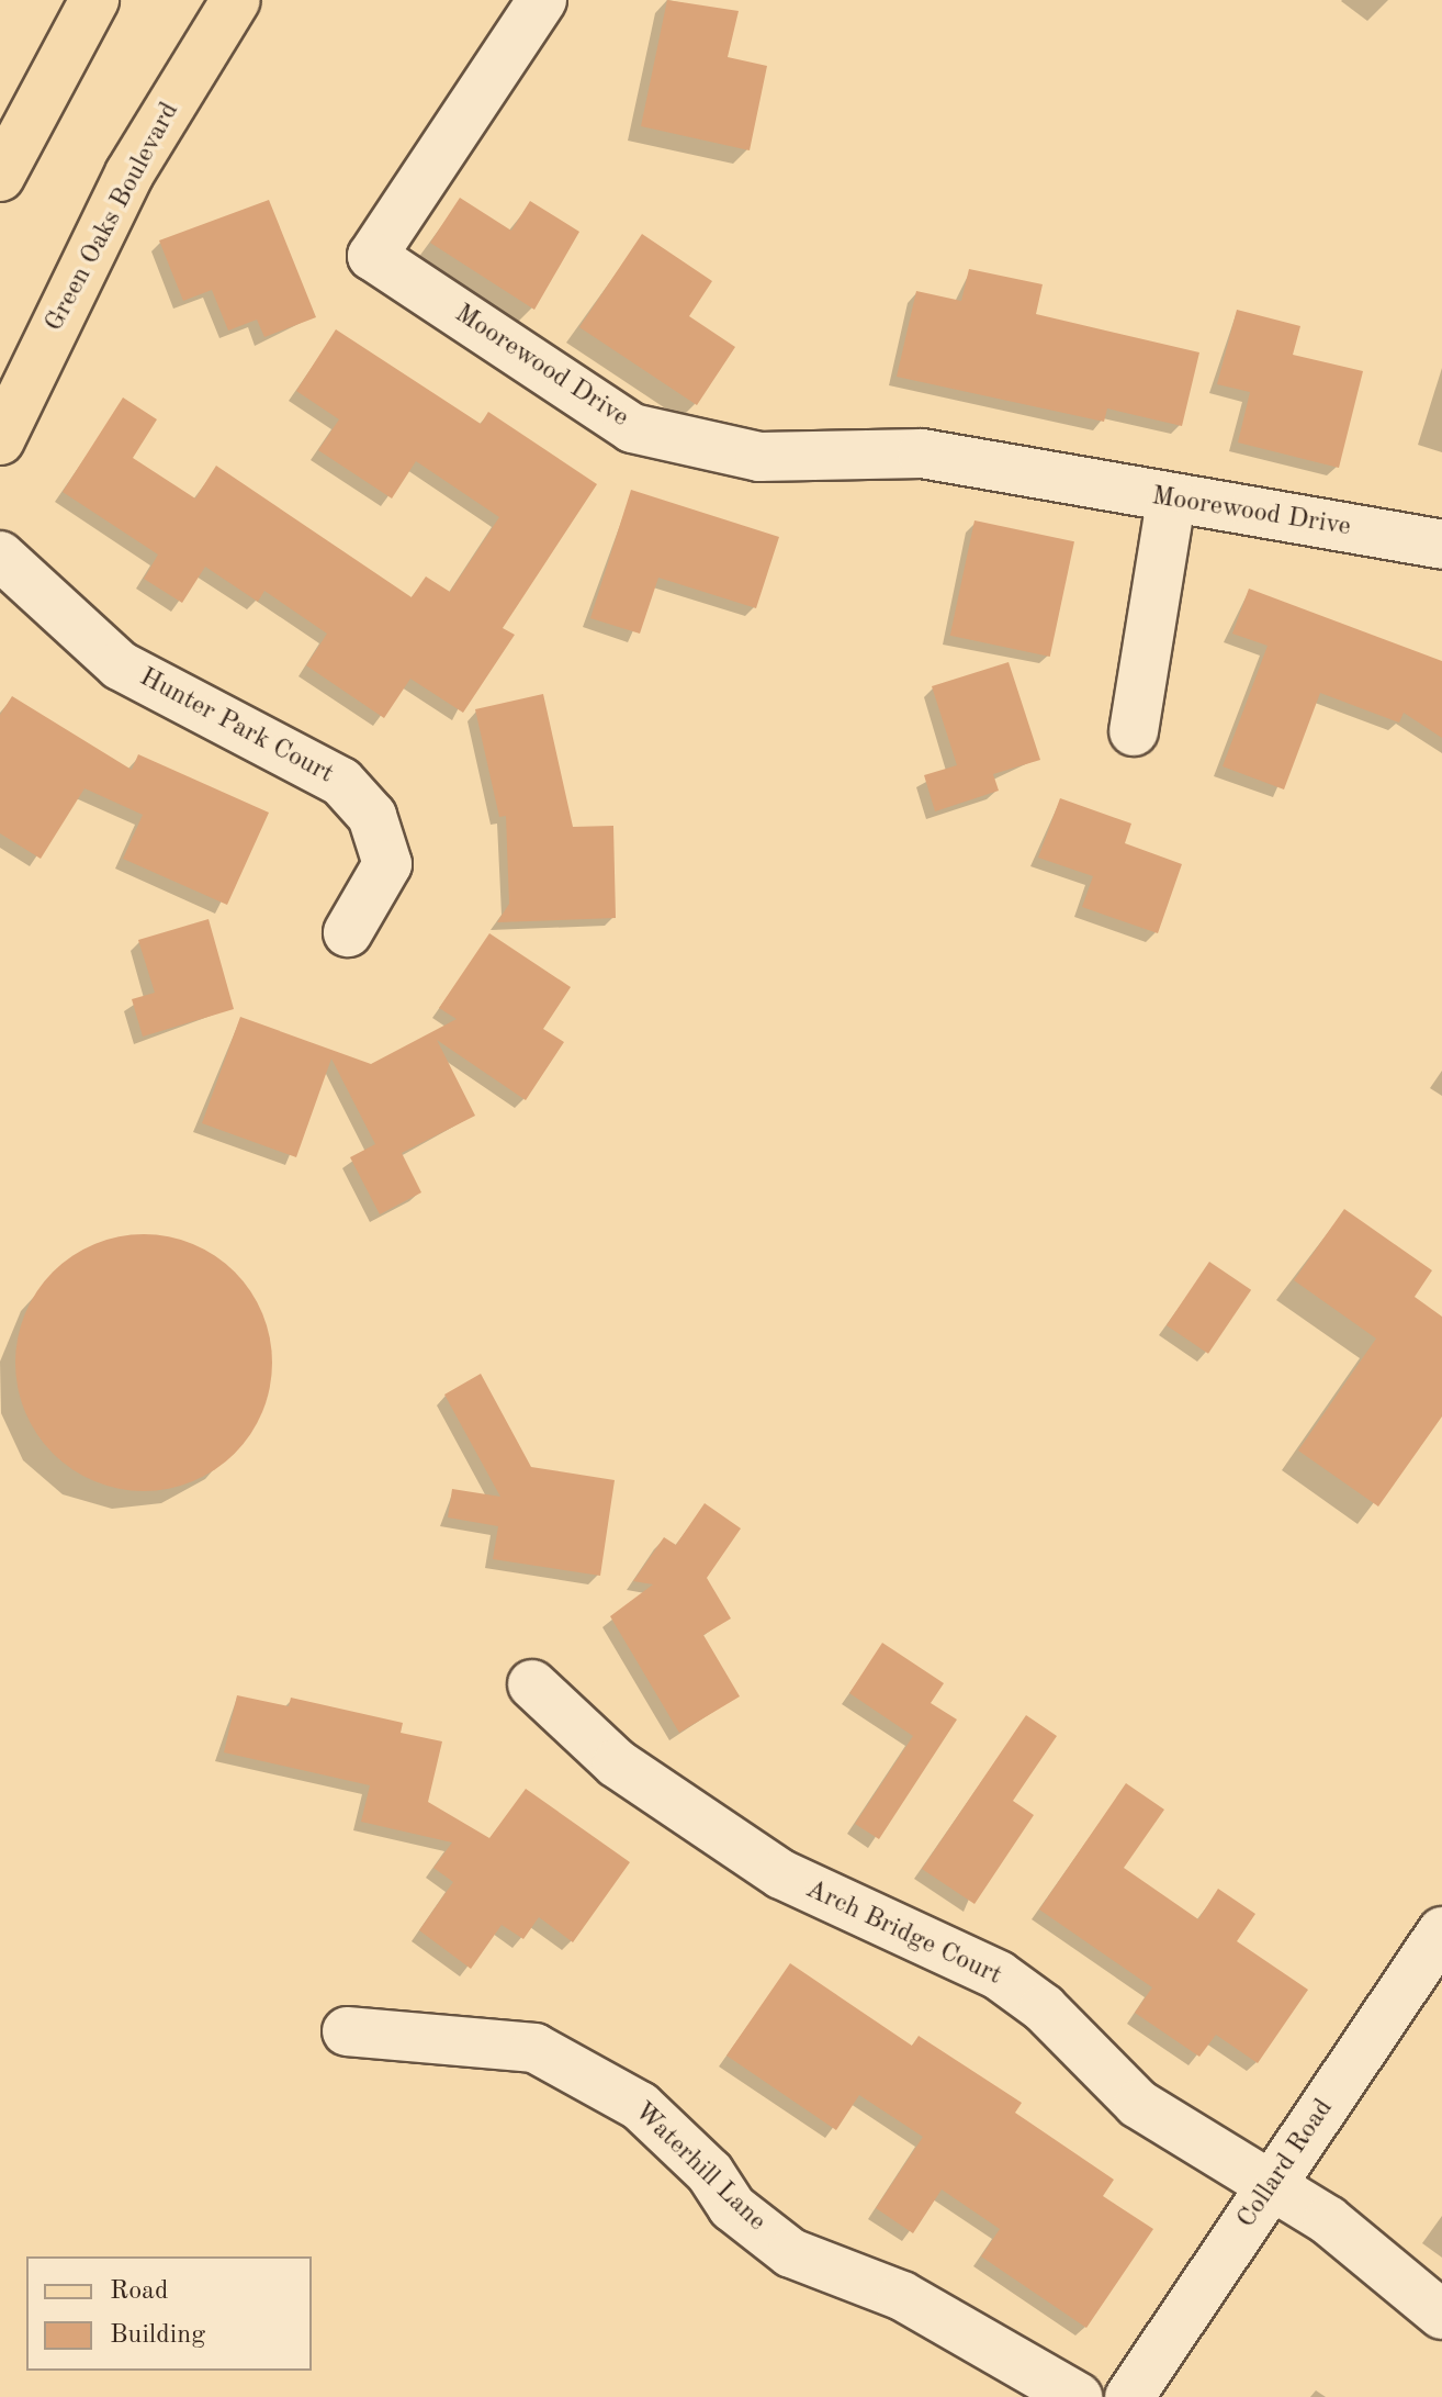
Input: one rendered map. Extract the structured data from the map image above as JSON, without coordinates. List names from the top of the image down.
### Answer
{
  "streets": {
    "main road": ["Green Oaks Boulevard"],
    "street": [
      "Moorewood Drive",
      "Hunter Park Court",
      "Arch Bridge Court",
      "Collard Road",
      "Waterhill Lane"
    ]
  },
  "crossings": [
    ["Arch Bridge Court", "Collard Road"]
  ],
  "legend": ["Road", "Building"]
}
